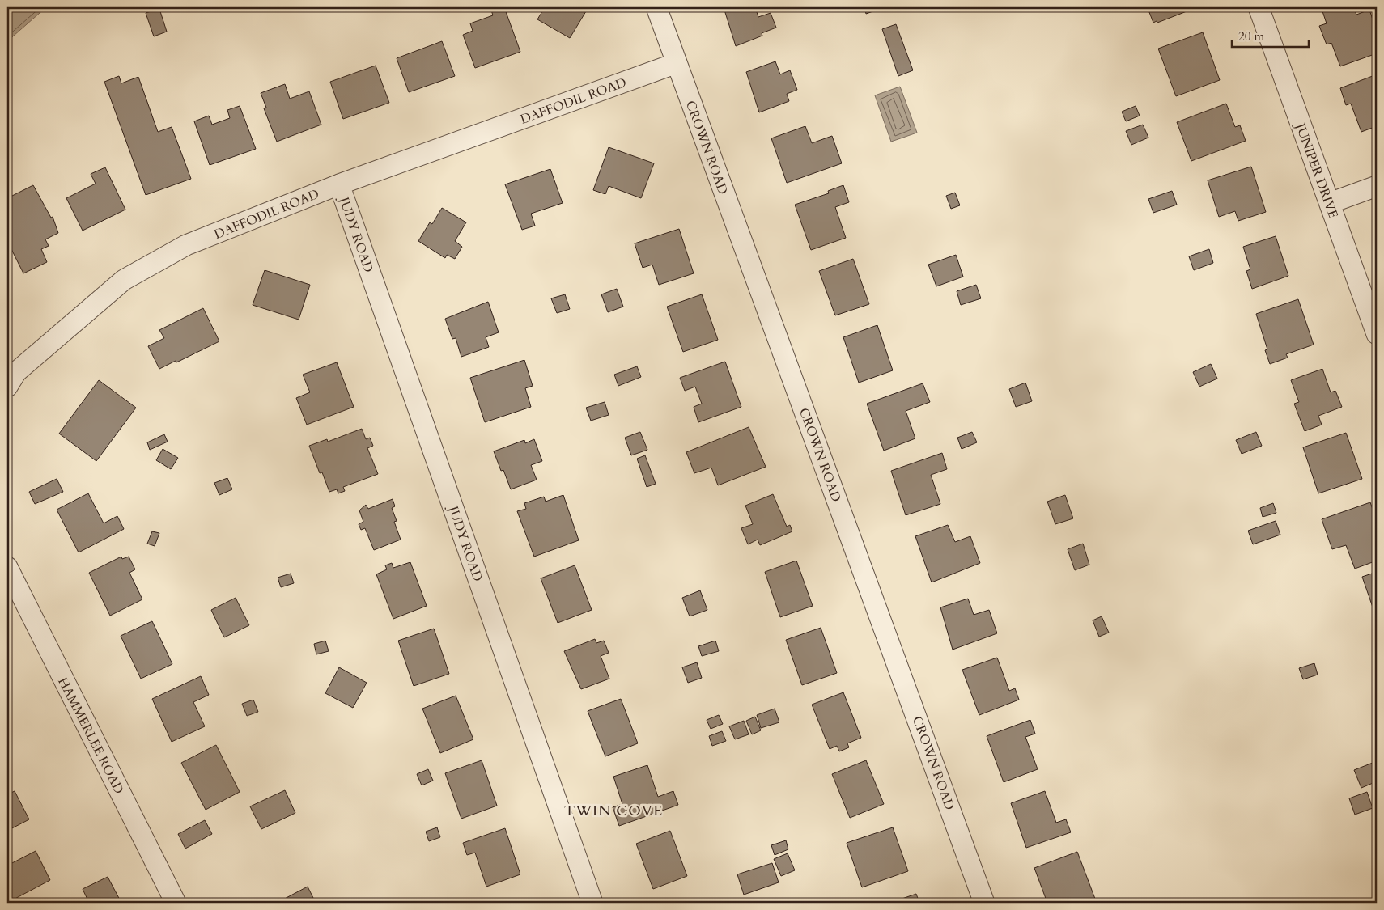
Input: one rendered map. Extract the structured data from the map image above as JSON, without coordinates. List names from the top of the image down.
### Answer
{
  "streets": {
    "street": [
      "DAFFODIL ROAD",
      "CROWN ROAD",
      "JUNIPER DRIVE",
      "JUDY ROAD",
      "HAMMERLEE ROAD"
    ]
  },
  "crossings": [
    ["DAFFODIL ROAD", "CROWN ROAD"],
    ["DAFFODIL ROAD", "JUDY ROAD"]
  ],
  "districts": ["TWIN COVE"],
  "scale_bar": "20 m"
}
